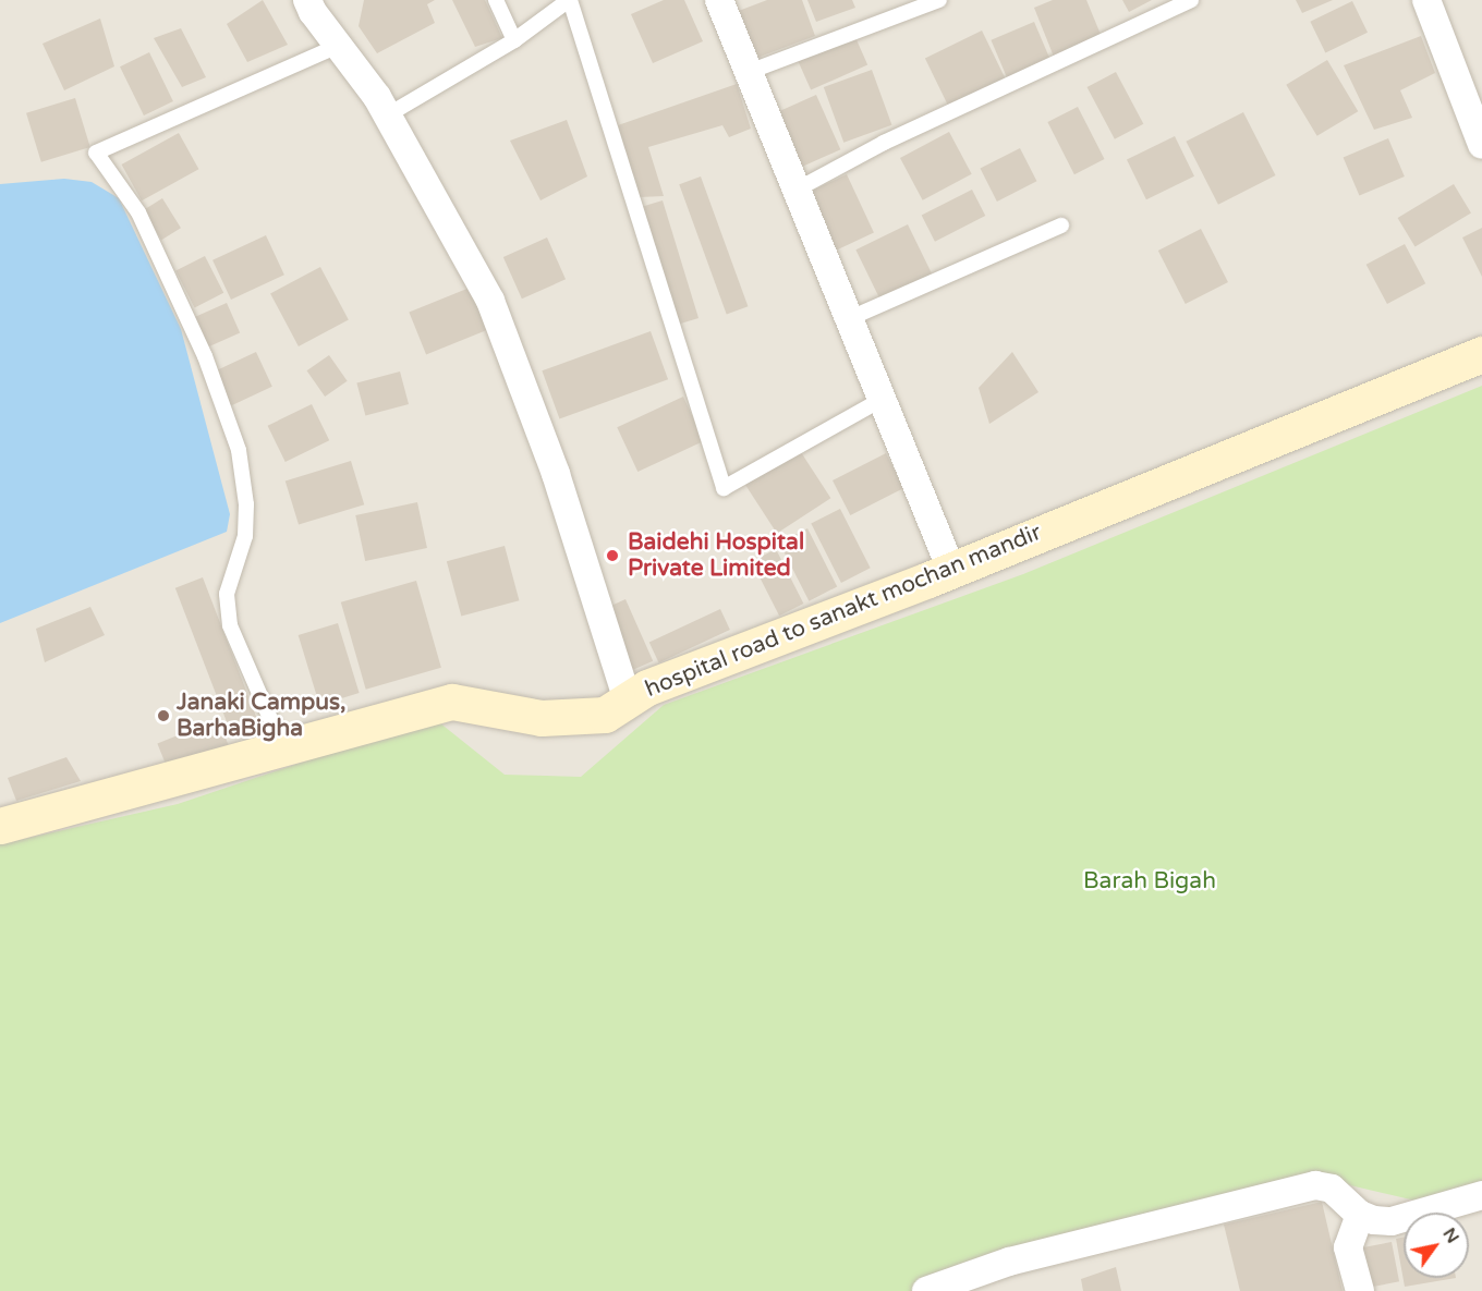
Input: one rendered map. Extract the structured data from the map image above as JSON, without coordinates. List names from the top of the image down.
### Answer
{
  "streets": {
    "street": ["hospital road to sanakt mochan mandir"]
  },
  "parks": ["Barah Bigah"],
  "places": ["Baidehi Hospital Private Limited", "Janaki Campus, BarhaBigha"],
  "north": "top right"
}
